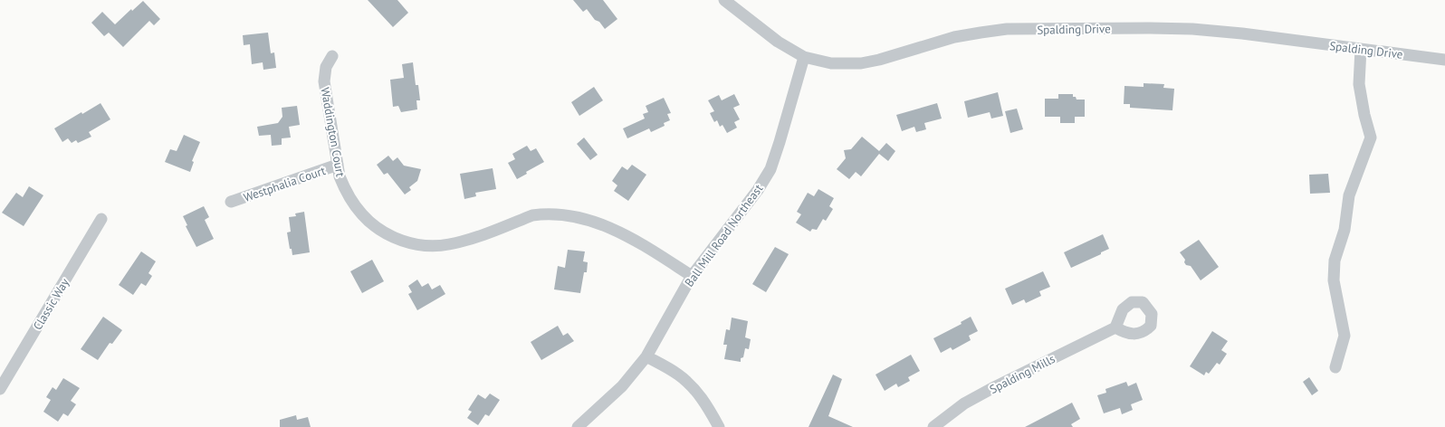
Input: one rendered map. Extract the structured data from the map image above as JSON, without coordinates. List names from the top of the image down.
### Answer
{
  "streets": {
    "street": [
      "Spalding Drive",
      "Waddington Court",
      "Westphalia Court",
      "Ball Mill Road Northeast",
      "Classic Way",
      "Spalding Mills"
    ]
  },
  "crossings": [
    ["Spalding Drive", "Ball Mill Road Northeast"],
    ["Waddington Court", "Westphalia Court"],
    ["Waddington Court", "Ball Mill Road Northeast"]
  ]
}
